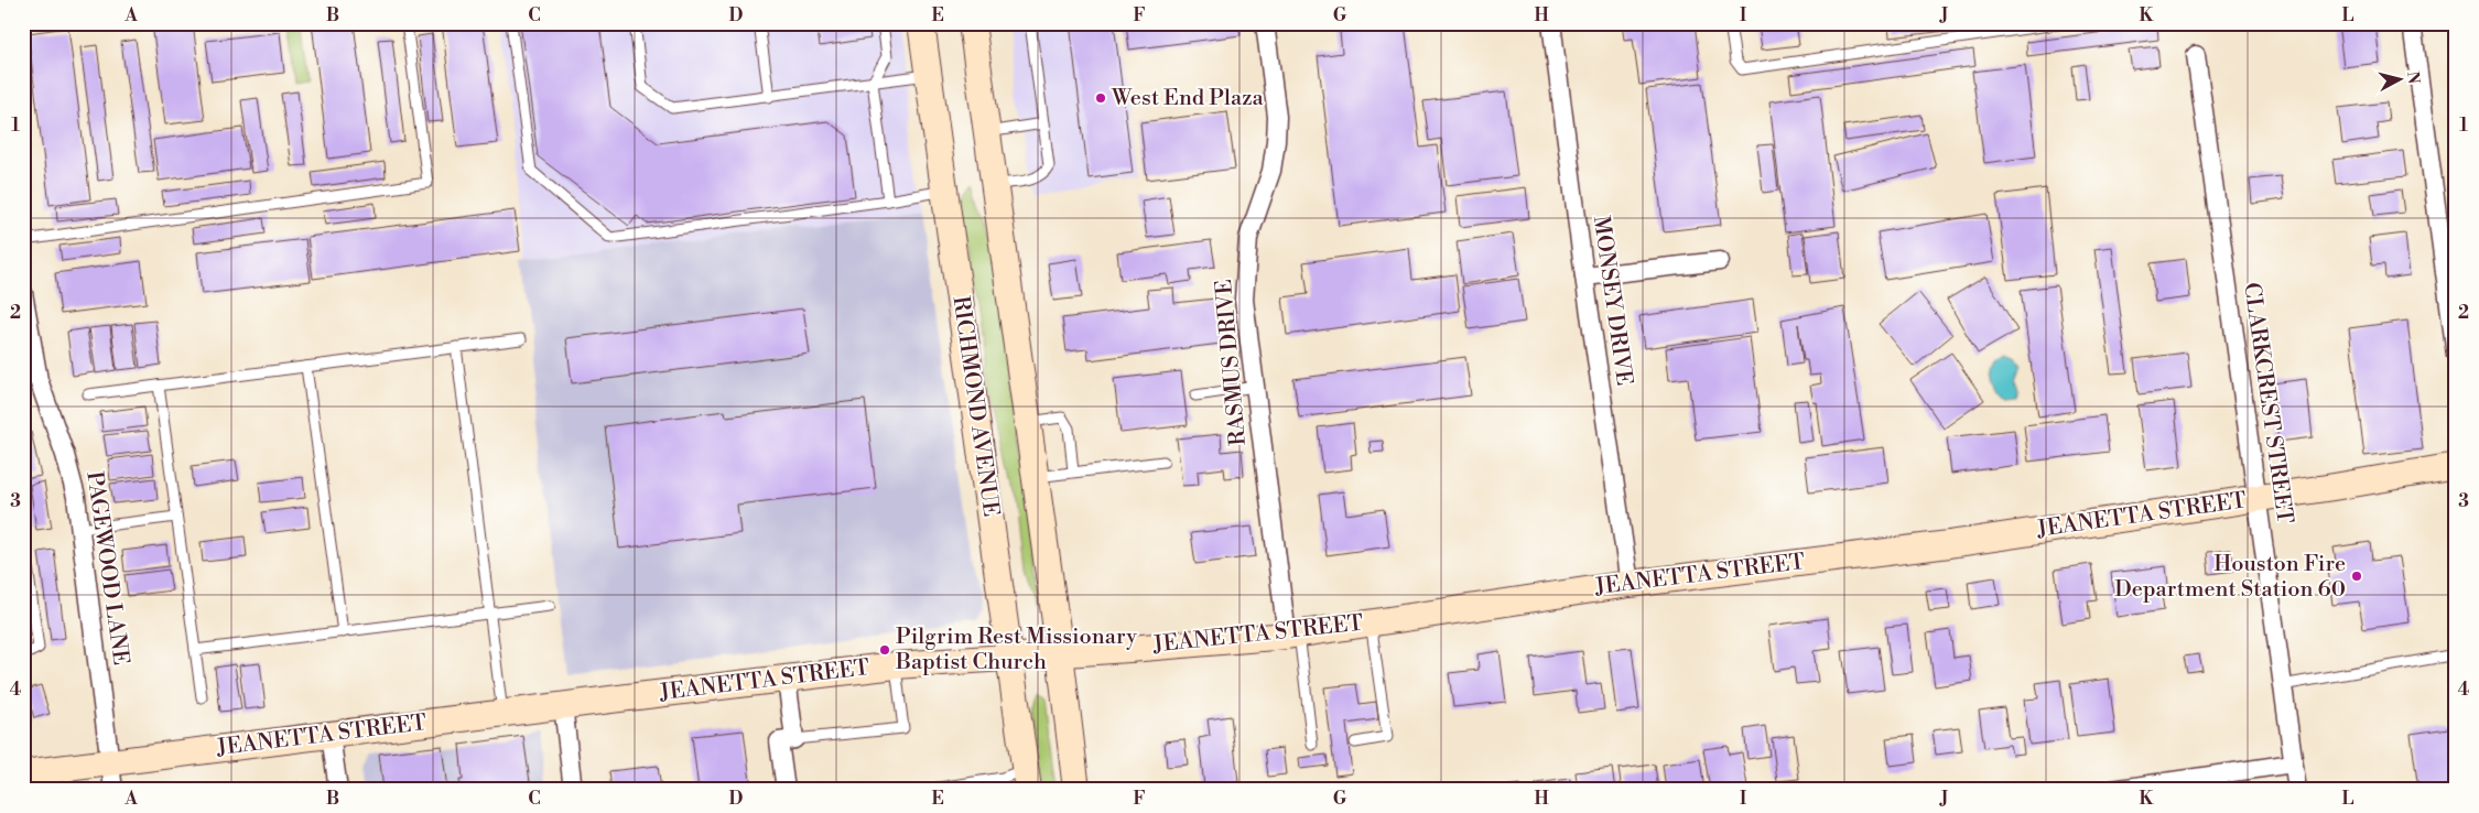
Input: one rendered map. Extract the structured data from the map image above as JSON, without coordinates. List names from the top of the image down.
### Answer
{
  "streets": {
    "street": [
      "MONSEY DRIVE",
      "RASMUS DRIVE",
      "CLARKCREST STREET",
      "RICHMOND AVENUE",
      "JEANETTA STREET",
      "PAGEWOOD LANE"
    ]
  },
  "crossings": [
    ["MONSEY DRIVE", "JEANETTA STREET"],
    ["RASMUS DRIVE", "JEANETTA STREET"],
    ["CLARKCREST STREET", "JEANETTA STREET"],
    ["RICHMOND AVENUE", "JEANETTA STREET"],
    ["JEANETTA STREET", "PAGEWOOD LANE"]
  ],
  "places": ["West End Plaza", "Houston Fire Department Station 60", "Pilgrim Rest Missionary Baptist Church"],
  "north": "right",
  "grid": {
    "columns": [
      "A",
      "B",
      "C",
      "D",
      "E",
      "F",
      "G",
      "H",
      "I",
      "J",
      "K",
      "L"
    ],
    "rows": [
      "1",
      "2",
      "3",
      "4"
    ]
  }
}
